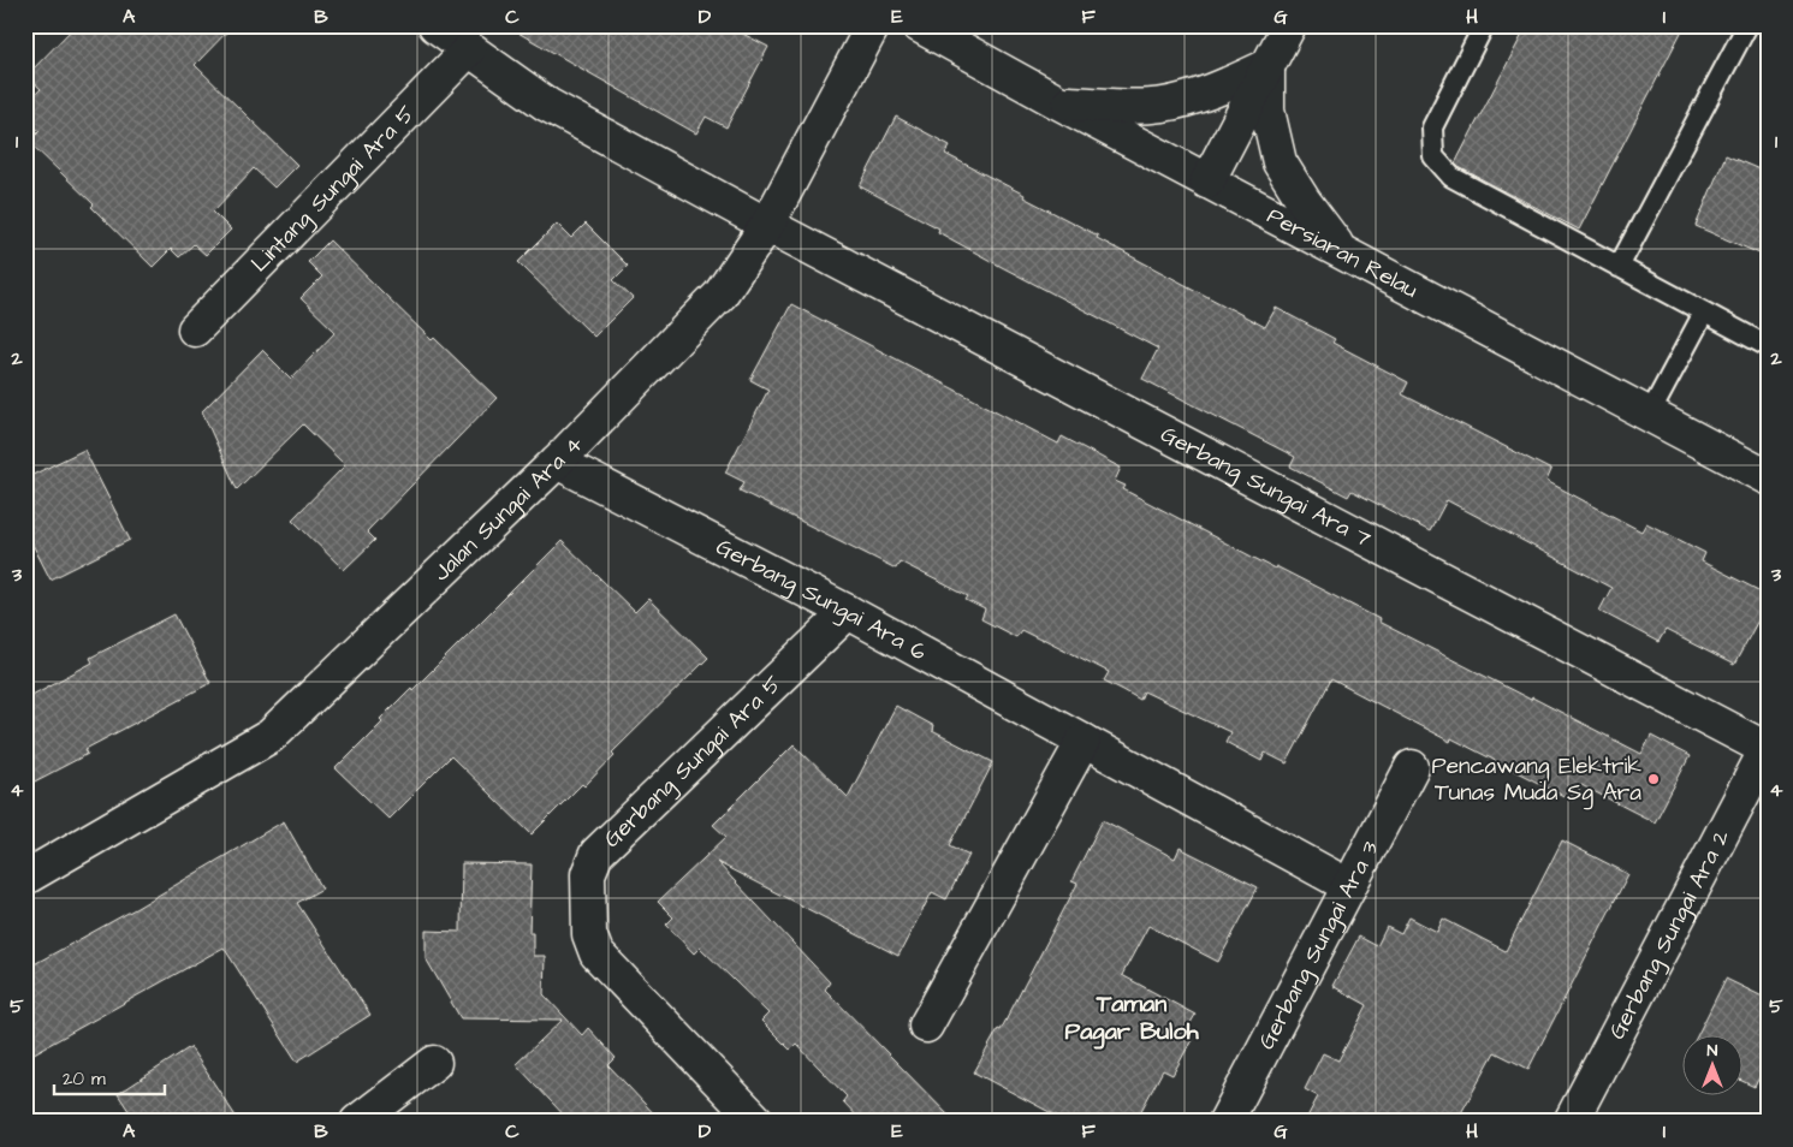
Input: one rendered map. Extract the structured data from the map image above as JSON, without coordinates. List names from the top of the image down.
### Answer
{
  "streets": {
    "street": [
      "Lintang Sungai Ara 5",
      "Persiaran Relau",
      "Gerbang Sungai Ara 7",
      "Jalan Sungai Ara 4",
      "Gerbang Sungai Ara 6",
      "Gerbang Sungai Ara 5",
      "Gerbang Sungai Ara 2",
      "Gerbang Sungai Ara 3"
    ]
  },
  "crossings": [
    ["Gerbang Sungai Ara 7", "Jalan Sungai Ara 4"],
    ["Gerbang Sungai Ara 7", "Gerbang Sungai Ara 2"],
    ["Jalan Sungai Ara 4", "Gerbang Sungai Ara 6"],
    ["Gerbang Sungai Ara 6", "Gerbang Sungai Ara 5"],
    ["Gerbang Sungai Ara 6", "Gerbang Sungai Ara 3"]
  ],
  "districts": ["Taman Pagar Buloh"],
  "places": ["Pencawang Elektrik Tunas Muda Sg Ara"],
  "scale_bar": "20 m",
  "north": "top",
  "grid": {
    "columns": [
      "A",
      "B",
      "C",
      "D",
      "E",
      "F",
      "G",
      "H",
      "I"
    ],
    "rows": [
      "1",
      "2",
      "3",
      "4",
      "5"
    ]
  }
}
